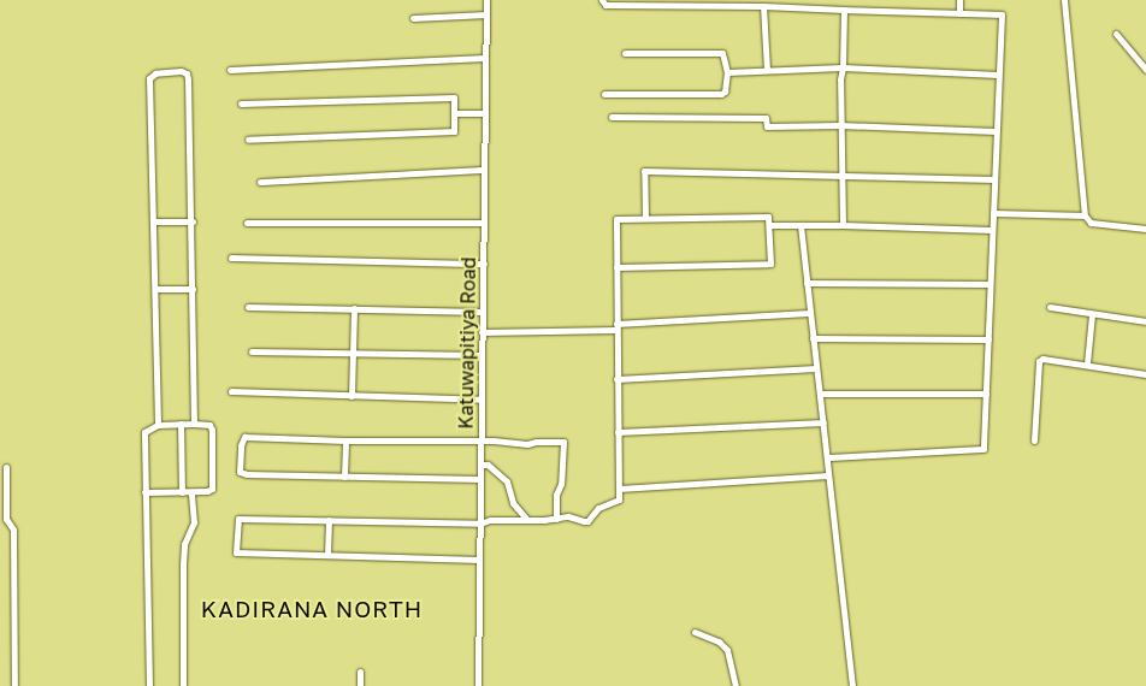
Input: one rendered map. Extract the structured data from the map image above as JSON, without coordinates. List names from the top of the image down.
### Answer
{
  "streets": {
    "street": ["Katuwapitiya Road"]
  },
  "districts": ["KADIRANA NORTH"]
}
